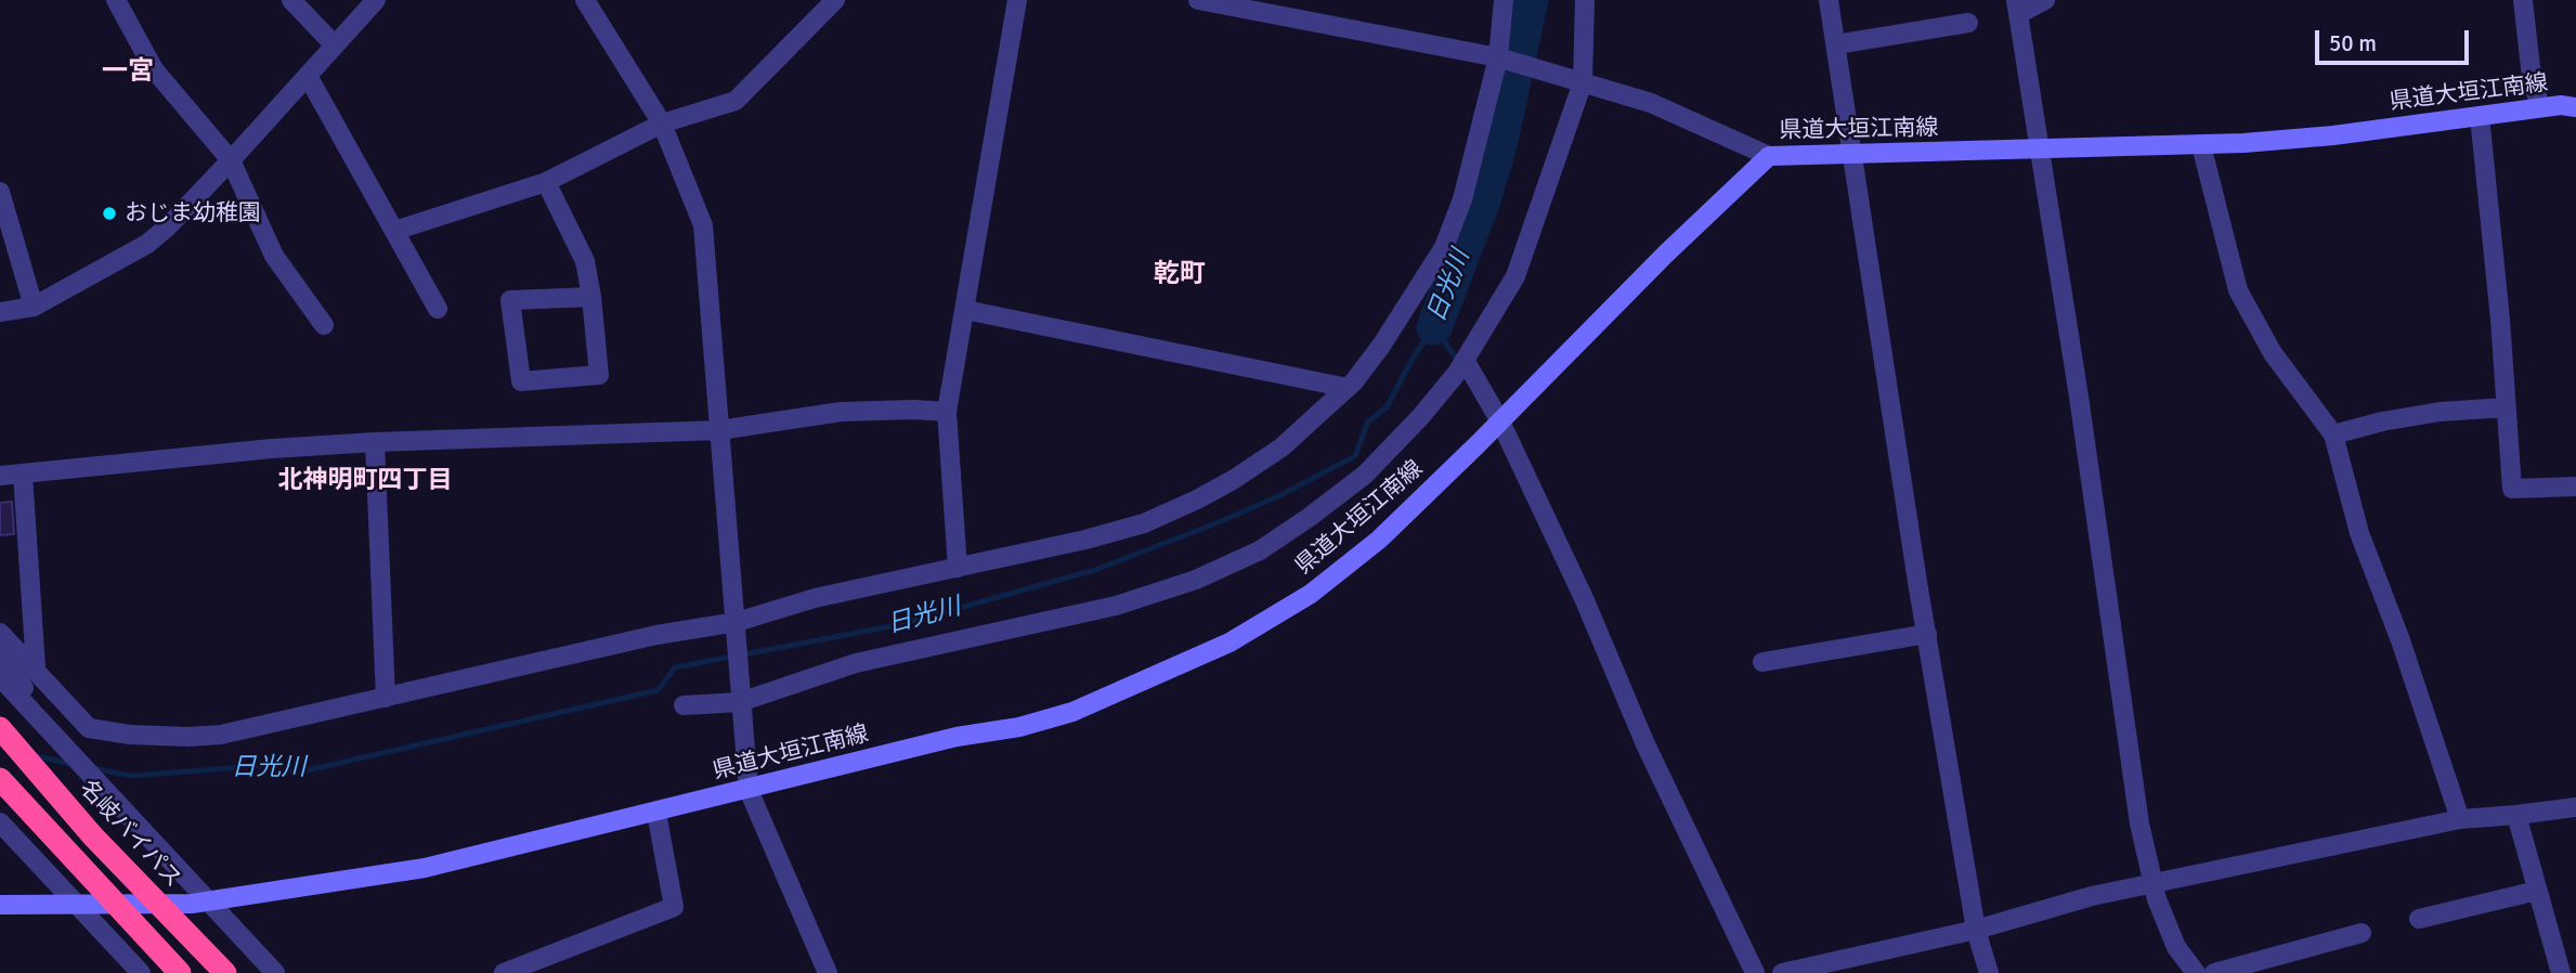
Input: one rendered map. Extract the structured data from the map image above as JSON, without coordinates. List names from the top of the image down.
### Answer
{
  "streets": {
    "highway": ["名岐バイパス"],
    "main road": ["県道大垣江南線"]
  },
  "districts": ["一宮", "乾町", "北神明町四丁目"],
  "water": ["日光川"],
  "places": ["おじま幼稚園"],
  "scale_bar": "50 m"
}
